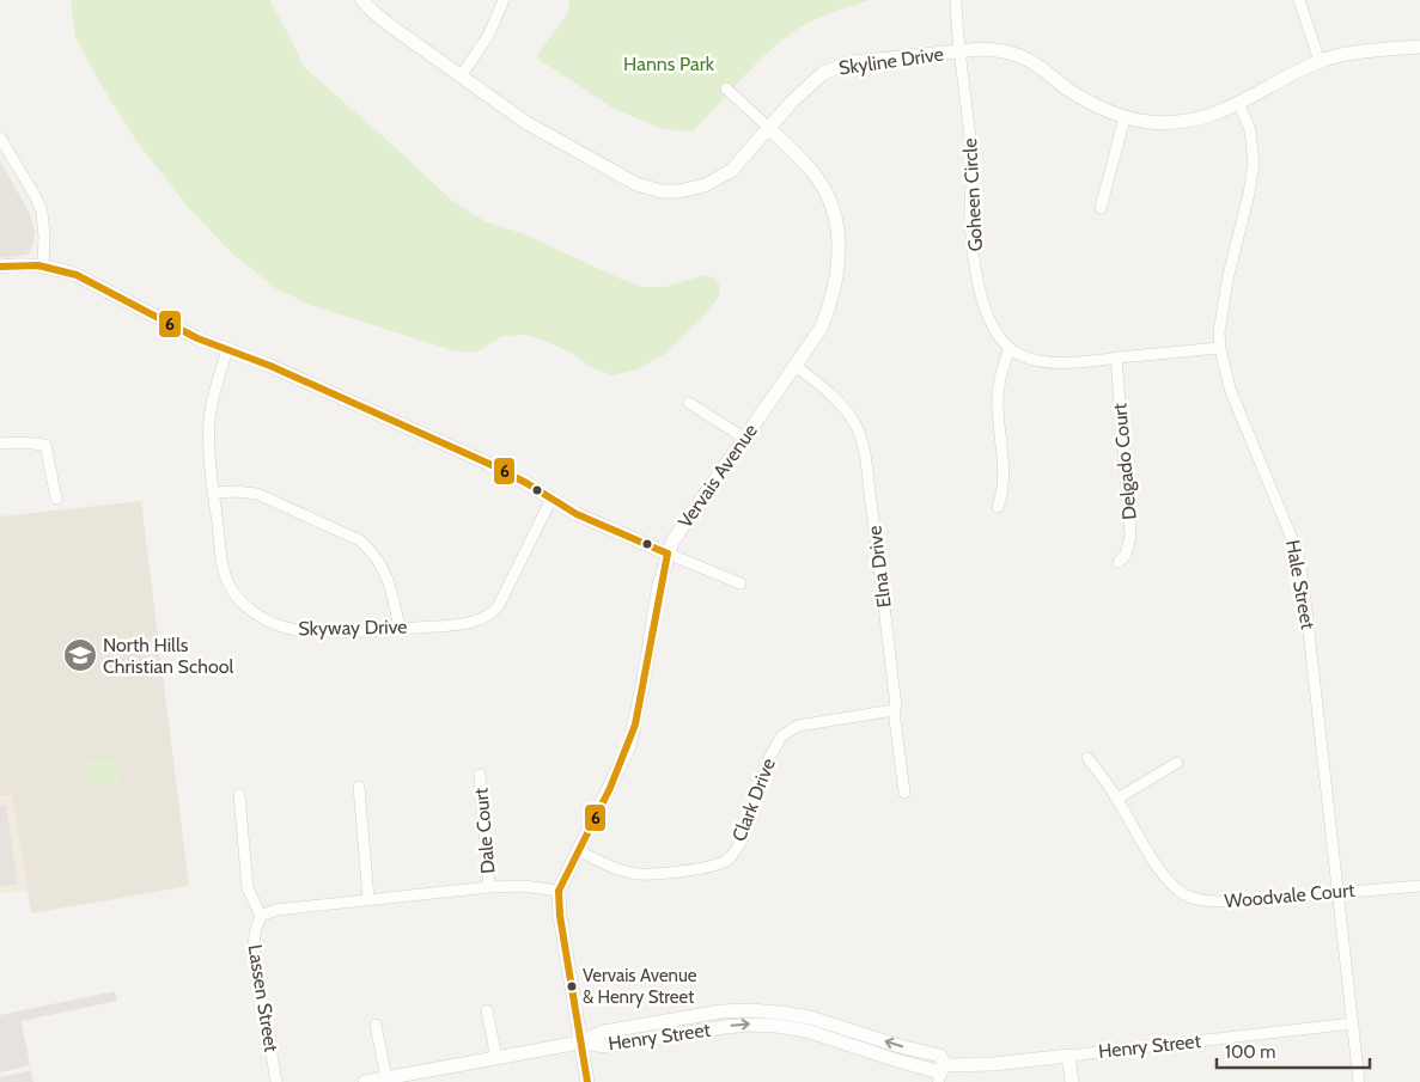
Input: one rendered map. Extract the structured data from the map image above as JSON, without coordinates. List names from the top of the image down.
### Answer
{
  "streets": {
    "street": [
      "Skyline Drive",
      "Goheen Circle",
      "Delgado Court",
      "Vervais Avenue",
      "Elna Drive",
      "Hale Street",
      "Skyway Drive",
      "Clark Drive",
      "Dale Court",
      "Woodvale Court",
      "Lassen Street",
      "Henry Street"
    ]
  },
  "crossings": [
    ["Skyline Drive", "Goheen Circle"],
    ["Skyline Drive", "Vervais Avenue"],
    ["Skyline Drive", "Hale Street"],
    ["Vervais Avenue", "Elna Drive"],
    ["Vervais Avenue", "Clark Drive"],
    ["Elna Drive", "Clark Drive"],
    ["Hale Street", "Woodvale Court"],
    ["Hale Street", "Henry Street"]
  ],
  "parks": ["Hanns Park"],
  "places": {
    "school or university": ["North Hills Christian School"],
    "other": ["Vervais Avenue & Henry Street"]
  },
  "lines": ["transit line 6"],
  "scale_bar": "100 m"
}
